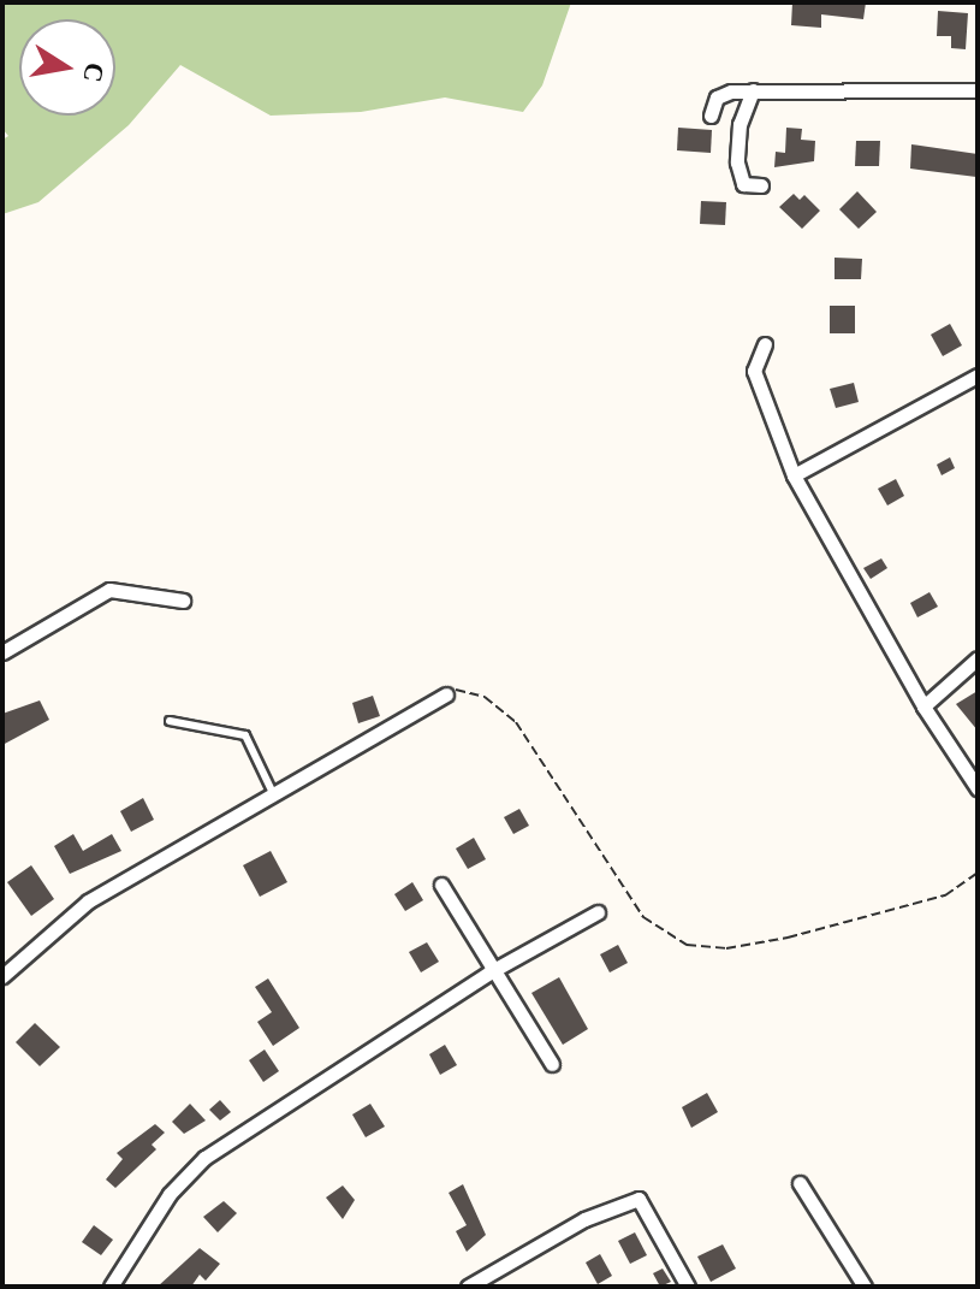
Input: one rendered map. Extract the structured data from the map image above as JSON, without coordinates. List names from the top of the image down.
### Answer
{
  "north": "right"
}
